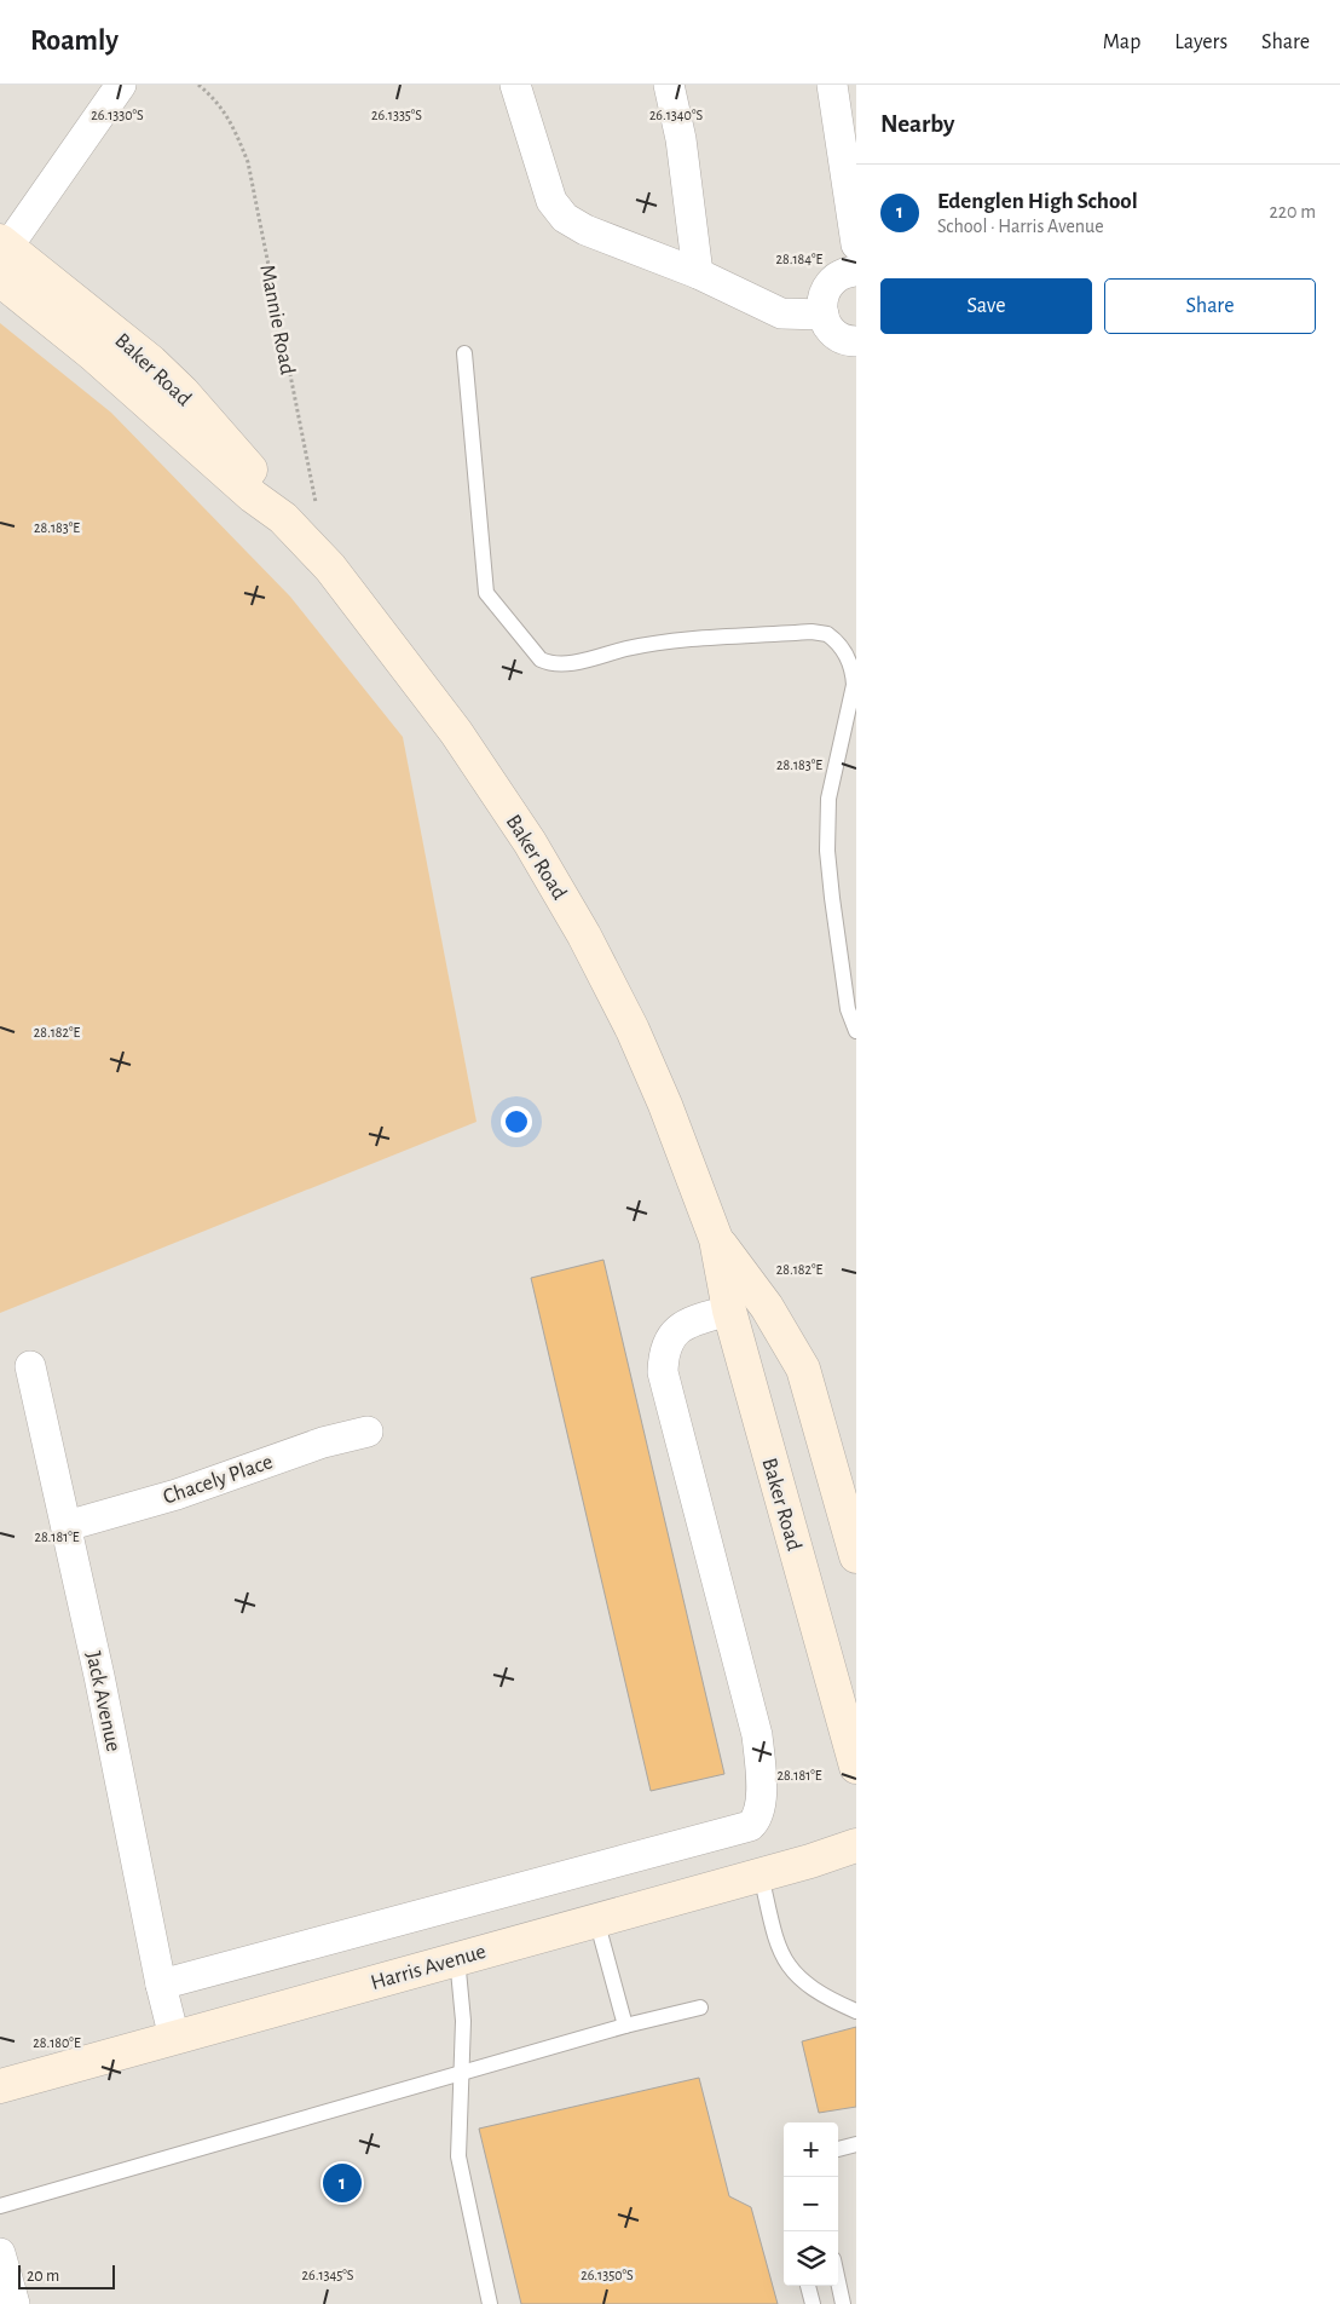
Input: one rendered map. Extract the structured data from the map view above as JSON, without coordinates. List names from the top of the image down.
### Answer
{
  "streets": {
    "main road": ["Baker Road", "Harris Avenue"],
    "street": ["Chacely Place", "Jack Avenue"],
    "path": ["Mannie Road"]
  },
  "crossings": [
    ["Chacely Place", "Jack Avenue"],
    ["Jack Avenue", "Harris Avenue"]
  ],
  "scale_bar": "20 m",
  "page": {
    "header": "Roamly",
    "nav": ["Map", "Layers", "Share"],
    "heading": "Nearby",
    "list": [
      {
        "mark": "1",
        "name": "Edenglen High School",
        "note": "School · Harris Avenue",
        "value": "220 m"
      }
    ],
    "buttons": ["Save", "Share"],
    "map_buttons": ["+", "−"],
    "pins": "1",
    "scale": "20 m"
  },
  "coordinates": [
    "26.1330°S",
    "26.1335°S",
    "26.1340°S",
    "28.184°E",
    "28.183°E",
    "28.182°E",
    "28.181°E",
    "28.180°E",
    "26.1345°S",
    "26.1350°S"
  ]
}
